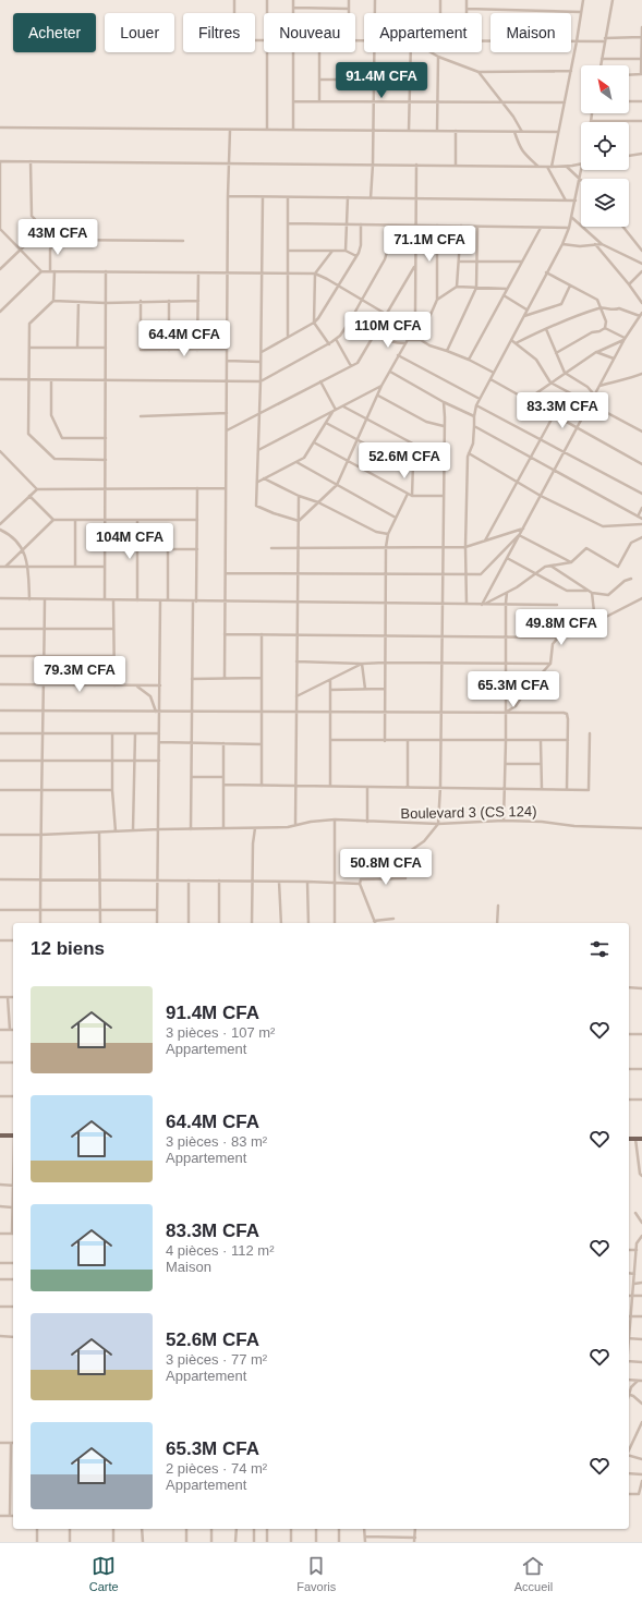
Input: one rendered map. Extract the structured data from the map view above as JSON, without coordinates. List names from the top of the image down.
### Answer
{
  "streets": {
    "street": ["Boulevard 3 (CS 124)"]
  },
  "north": "top left",
  "page": {
    "chip": [
      "Acheter",
      "Louer",
      "Filtres",
      "Nouveau",
      "Appartement",
      "Maison"
    ],
    "price": [
      "91.4M CFA",
      "43M CFA",
      "71.1M CFA",
      "110M CFA",
      "64.4M CFA",
      "83.3M CFA",
      "52.6M CFA",
      "104M CFA",
      "49.8M CFA",
      "79.3M CFA",
      "65.3M CFA",
      "50.8M CFA"
    ],
    "heading": "12 biens",
    "list": [
      {
        "name": "91.4M CFA",
        "note": "3 pièces · 107 m² · Appartement"
      },
      {
        "name": "64.4M CFA",
        "note": "3 pièces · 83 m² · Appartement"
      },
      {
        "name": "83.3M CFA",
        "note": "4 pièces · 112 m² · Maison"
      },
      {
        "name": "52.6M CFA",
        "note": "3 pièces · 77 m² · Appartement"
      },
      {
        "name": "65.3M CFA",
        "note": "2 pièces · 74 m² · Appartement"
      }
    ],
    "tabs": ["Carte", "Favoris", "Accueil"]
  }
}
